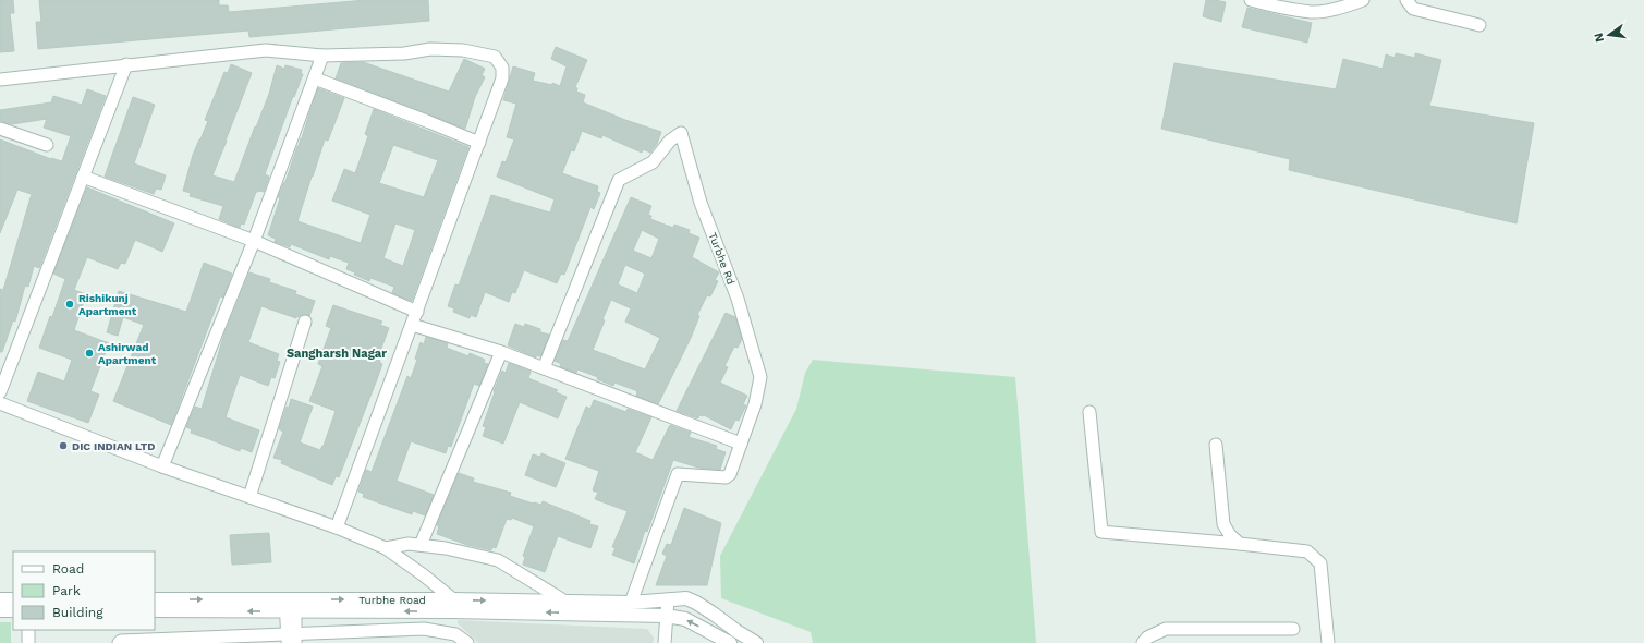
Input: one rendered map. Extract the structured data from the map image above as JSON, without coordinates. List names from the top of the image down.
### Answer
{
  "streets": {
    "street": ["Turbhe Rd", "Turbhe Road"]
  },
  "crossings": [
    ["Turbhe Rd", "Turbhe Road"]
  ],
  "districts": ["Sangharsh Nagar"],
  "places": ["Rishikunj Apartment", "Ashirwad Apartment", "DIC INDIAN LTD"],
  "legend": ["Road", "Park", "Building"],
  "north": "left"
}
